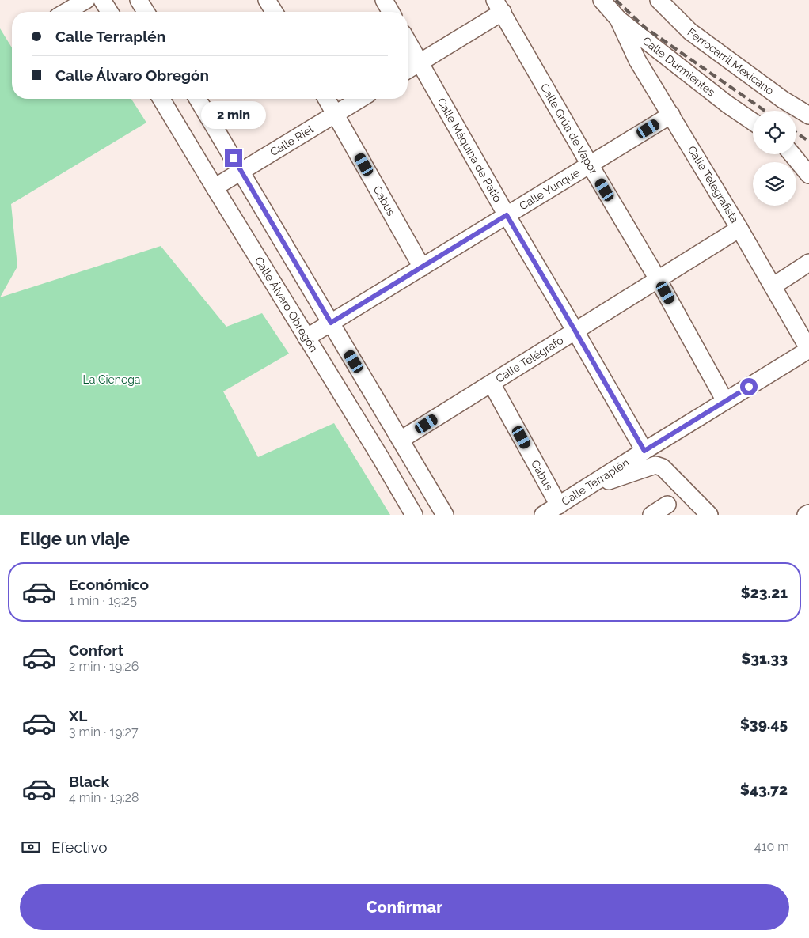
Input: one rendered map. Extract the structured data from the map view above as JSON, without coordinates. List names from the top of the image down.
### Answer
{
  "streets": {
    "street": [
      "Ferrocarril Mexicano",
      "Calle Durmientes",
      "Calle Grúa de Vapor",
      "Calle Riel",
      "Calle Máquina de Patio",
      "Calle Telegrafista",
      "Calle Yunque",
      "Cabus",
      "Calle Álvaro Obregón",
      "Calle Telégrafo",
      "Calle Terraplén"
    ]
  },
  "crossings": [
    ["Calle Durmientes", "Calle Telegrafista"],
    ["Calle Grúa de Vapor", "Calle Yunque"],
    ["Calle Grúa de Vapor", "Calle Telégrafo"],
    ["Calle Grúa de Vapor", "Calle Terraplén"],
    ["Calle Riel", "Cabus"],
    ["Calle Riel", "Calle Álvaro Obregón"],
    ["Calle Máquina de Patio", "Calle Yunque"],
    ["Calle Máquina de Patio", "Calle Telégrafo"],
    ["Calle Máquina de Patio", "Calle Terraplén"],
    ["Calle Telegrafista", "Calle Yunque"],
    ["Calle Telegrafista", "Calle Telégrafo"],
    ["Calle Telegrafista", "Calle Terraplén"],
    ["Calle Yunque", "Cabus"],
    ["Calle Yunque", "Calle Álvaro Obregón"],
    ["Cabus", "Calle Telégrafo"],
    ["Cabus", "Calle Terraplén"]
  ],
  "parks": ["La Cienega"],
  "page": {
    "banner": ["Calle Terraplén", "Calle Álvaro Obregón"],
    "bubble": "2 min",
    "heading": "Elige un viaje",
    "list": [
      {
        "name": "Económico",
        "note": "1 min · 19:25",
        "value": "$23.21"
      },
      {
        "name": "Confort",
        "note": "2 min · 19:26",
        "value": "$31.33"
      },
      {
        "name": "XL",
        "note": "3 min · 19:27",
        "value": "$39.45"
      },
      {
        "name": "Black",
        "note": "4 min · 19:28",
        "value": "$43.72"
      }
    ],
    "pay": ["Efectivo", "410 m"],
    "buttons": "Confirmar"
  }
}
